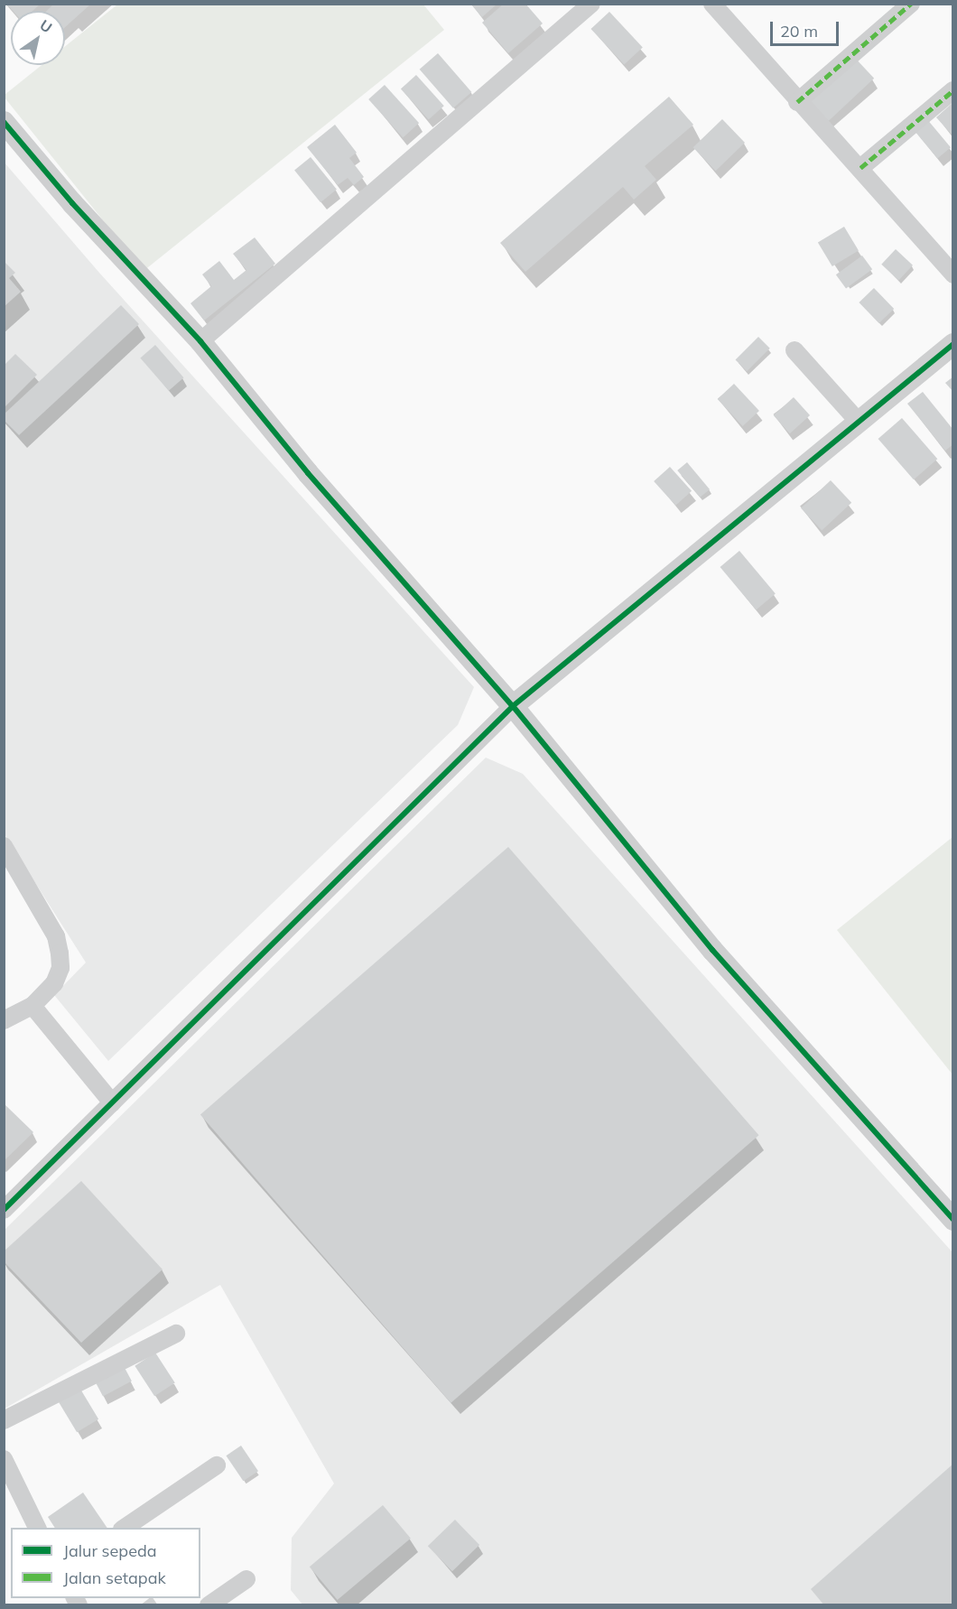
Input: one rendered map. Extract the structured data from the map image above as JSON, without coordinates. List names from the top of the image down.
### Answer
{
  "legend": ["Jalur sepeda", "Jalan setapak"],
  "scale_bar": "20 m",
  "north": "top right"
}
